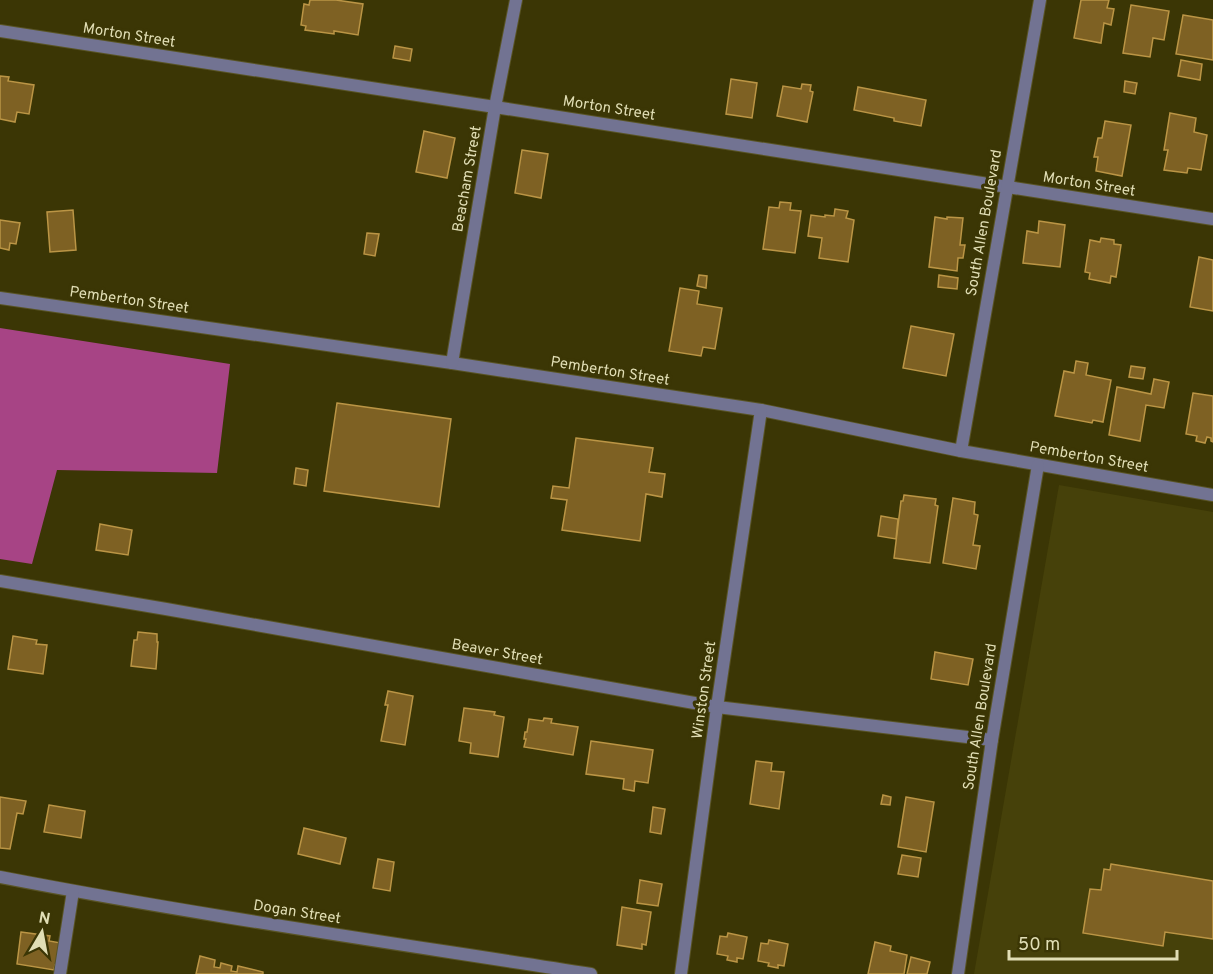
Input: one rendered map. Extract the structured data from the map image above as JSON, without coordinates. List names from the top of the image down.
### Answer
{
  "streets": {
    "street": [
      "Morton Street",
      "Beacham Street",
      "South Allen Boulevard",
      "Pemberton Street",
      "Beaver Street",
      "Winston Street",
      "Dogan Street"
    ]
  },
  "crossings": [
    ["Morton Street", "Beacham Street"],
    ["Morton Street", "South Allen Boulevard"],
    ["Beacham Street", "Pemberton Street"],
    ["South Allen Boulevard", "Pemberton Street"],
    ["South Allen Boulevard", "Beaver Street"],
    ["Pemberton Street", "Winston Street"],
    ["Beaver Street", "Winston Street"]
  ],
  "scale_bar": "50 m",
  "north": "top"
}
